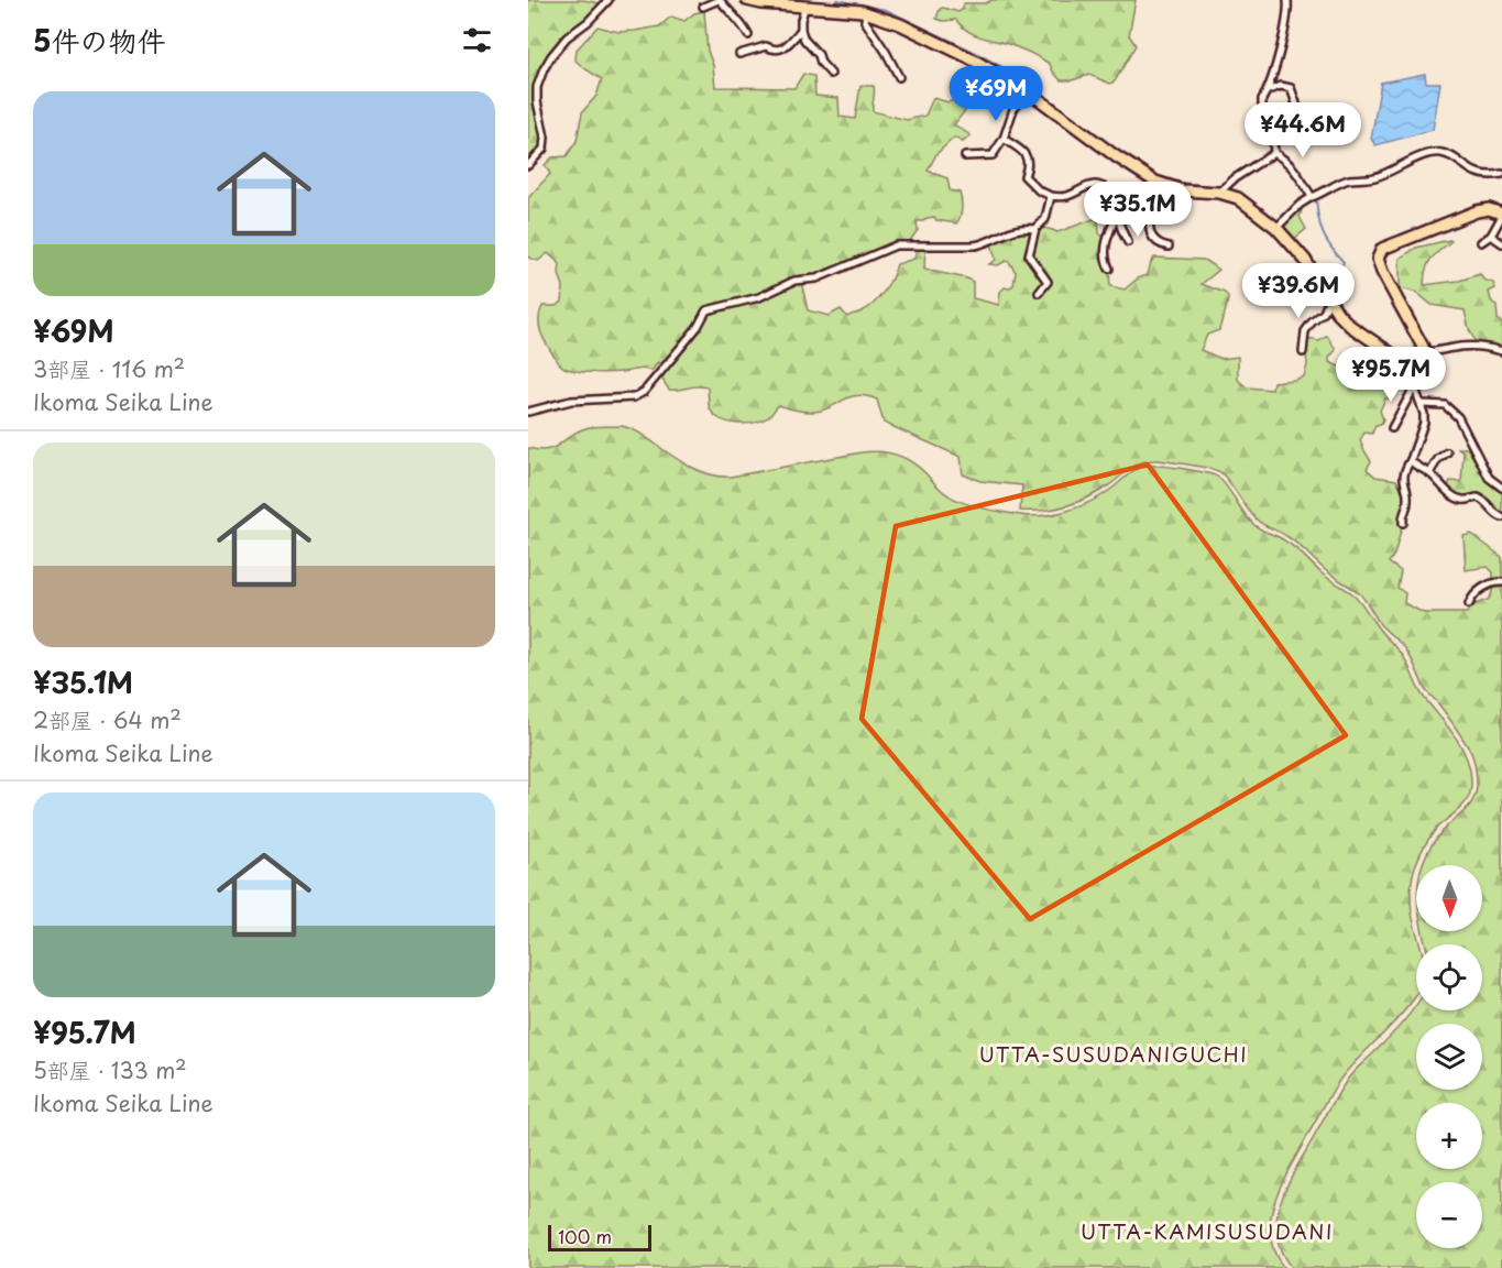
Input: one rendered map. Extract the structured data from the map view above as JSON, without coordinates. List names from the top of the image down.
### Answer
{
  "districts": ["UTTA-SUSUDANIGUCHI", "UTTA-KAMISUSUDANI"],
  "scale_bar": "100 m",
  "north": "bottom",
  "page": {
    "heading": "5件の物件",
    "price": [
      "¥69M",
      "¥44.6M",
      "¥35.1M",
      "¥39.6M",
      "¥95.7M"
    ],
    "list": [
      {
        "name": "¥69M",
        "note": "3部屋 · 116 m² · Ikoma Seika Line"
      },
      {
        "name": "¥35.1M",
        "note": "2部屋 · 64 m² · Ikoma Seika Line"
      },
      {
        "name": "¥95.7M",
        "note": "5部屋 · 133 m² · Ikoma Seika Line"
      }
    ],
    "map_buttons": ["+", "−"],
    "scale": "100 m"
  }
}
